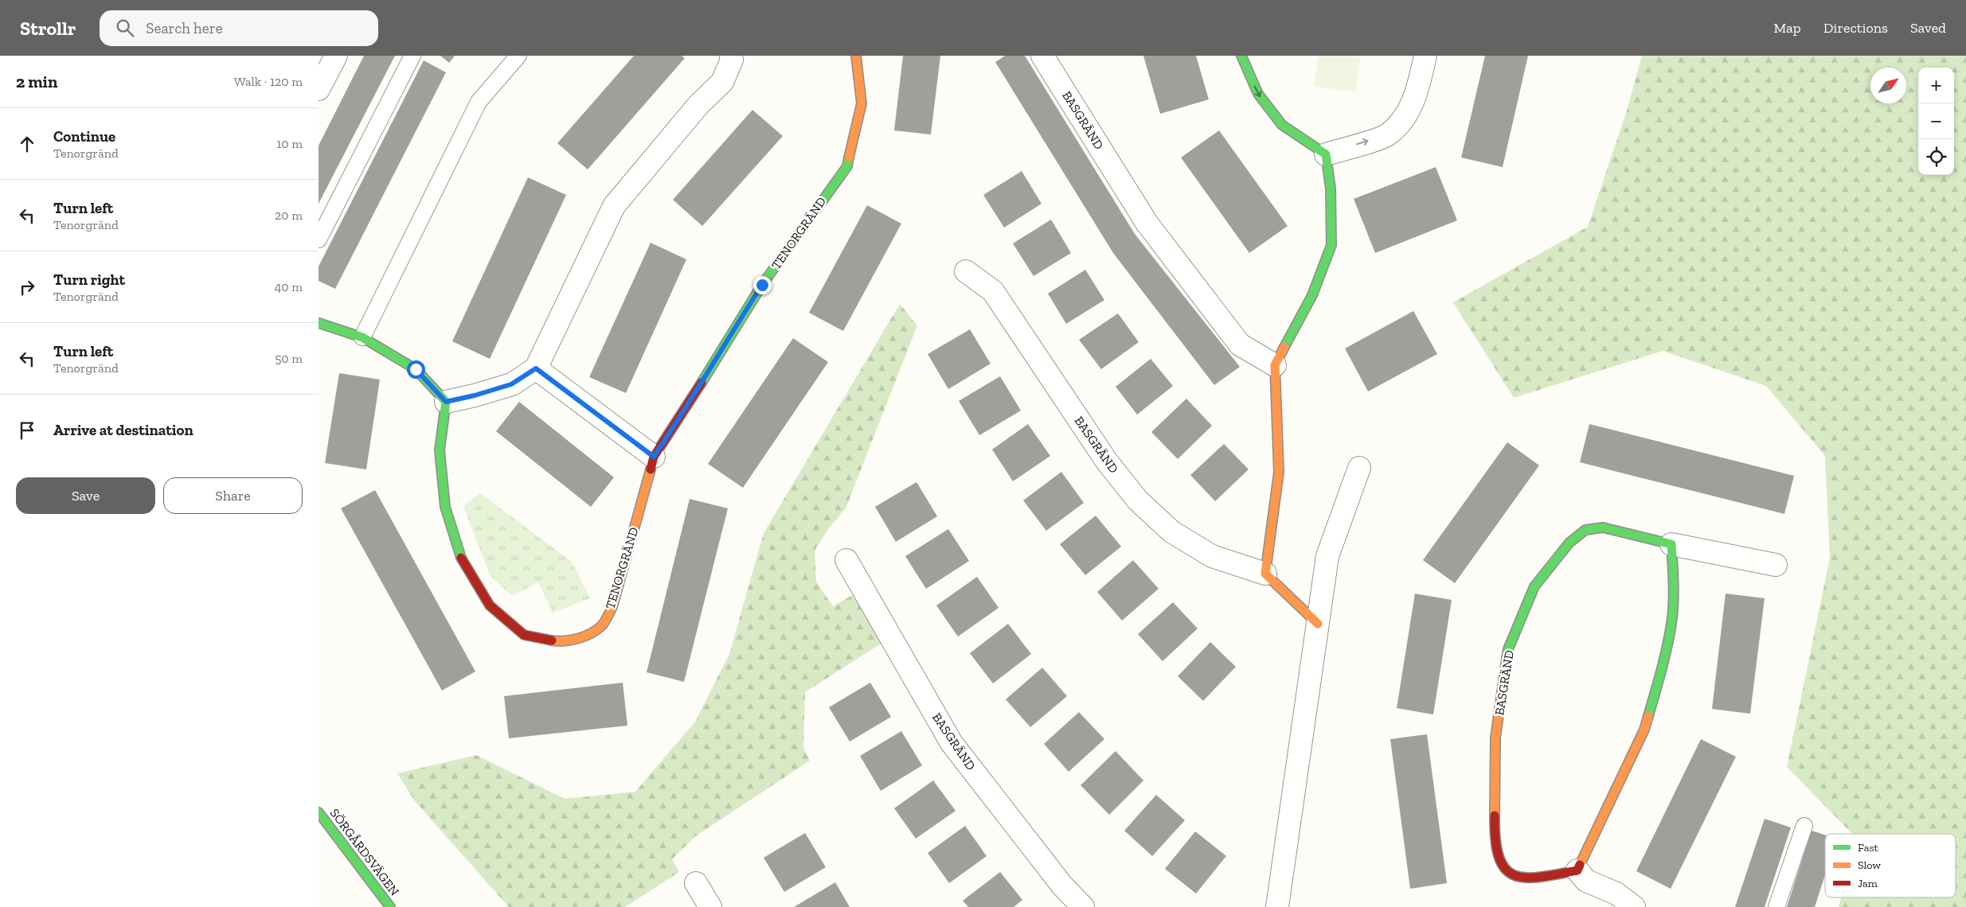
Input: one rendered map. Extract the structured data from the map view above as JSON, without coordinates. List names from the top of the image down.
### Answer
{
  "streets": {
    "street": ["BASGRÄND", "TENORGRÄND", "SÖRGÅRDSVÄGEN"]
  },
  "legend": ["Fast", "Slow", "Jam"],
  "north": "top right",
  "page": {
    "header": "Strollr",
    "search": "Search here",
    "nav": ["Map", "Directions", "Saved"],
    "heading": ["2 min", "Walk · 120 m"],
    "map_buttons": ["+", "−"],
    "list": [
      ["Continue", "Tenorgränd", "10 m"],
      ["Turn left", "Tenorgränd", "20 m"],
      ["Turn right", "Tenorgränd", "40 m"],
      ["Turn left", "Tenorgränd", "50 m"],
      "Arrive at destination"
    ],
    "buttons": ["Save", "Share"]
  }
}
